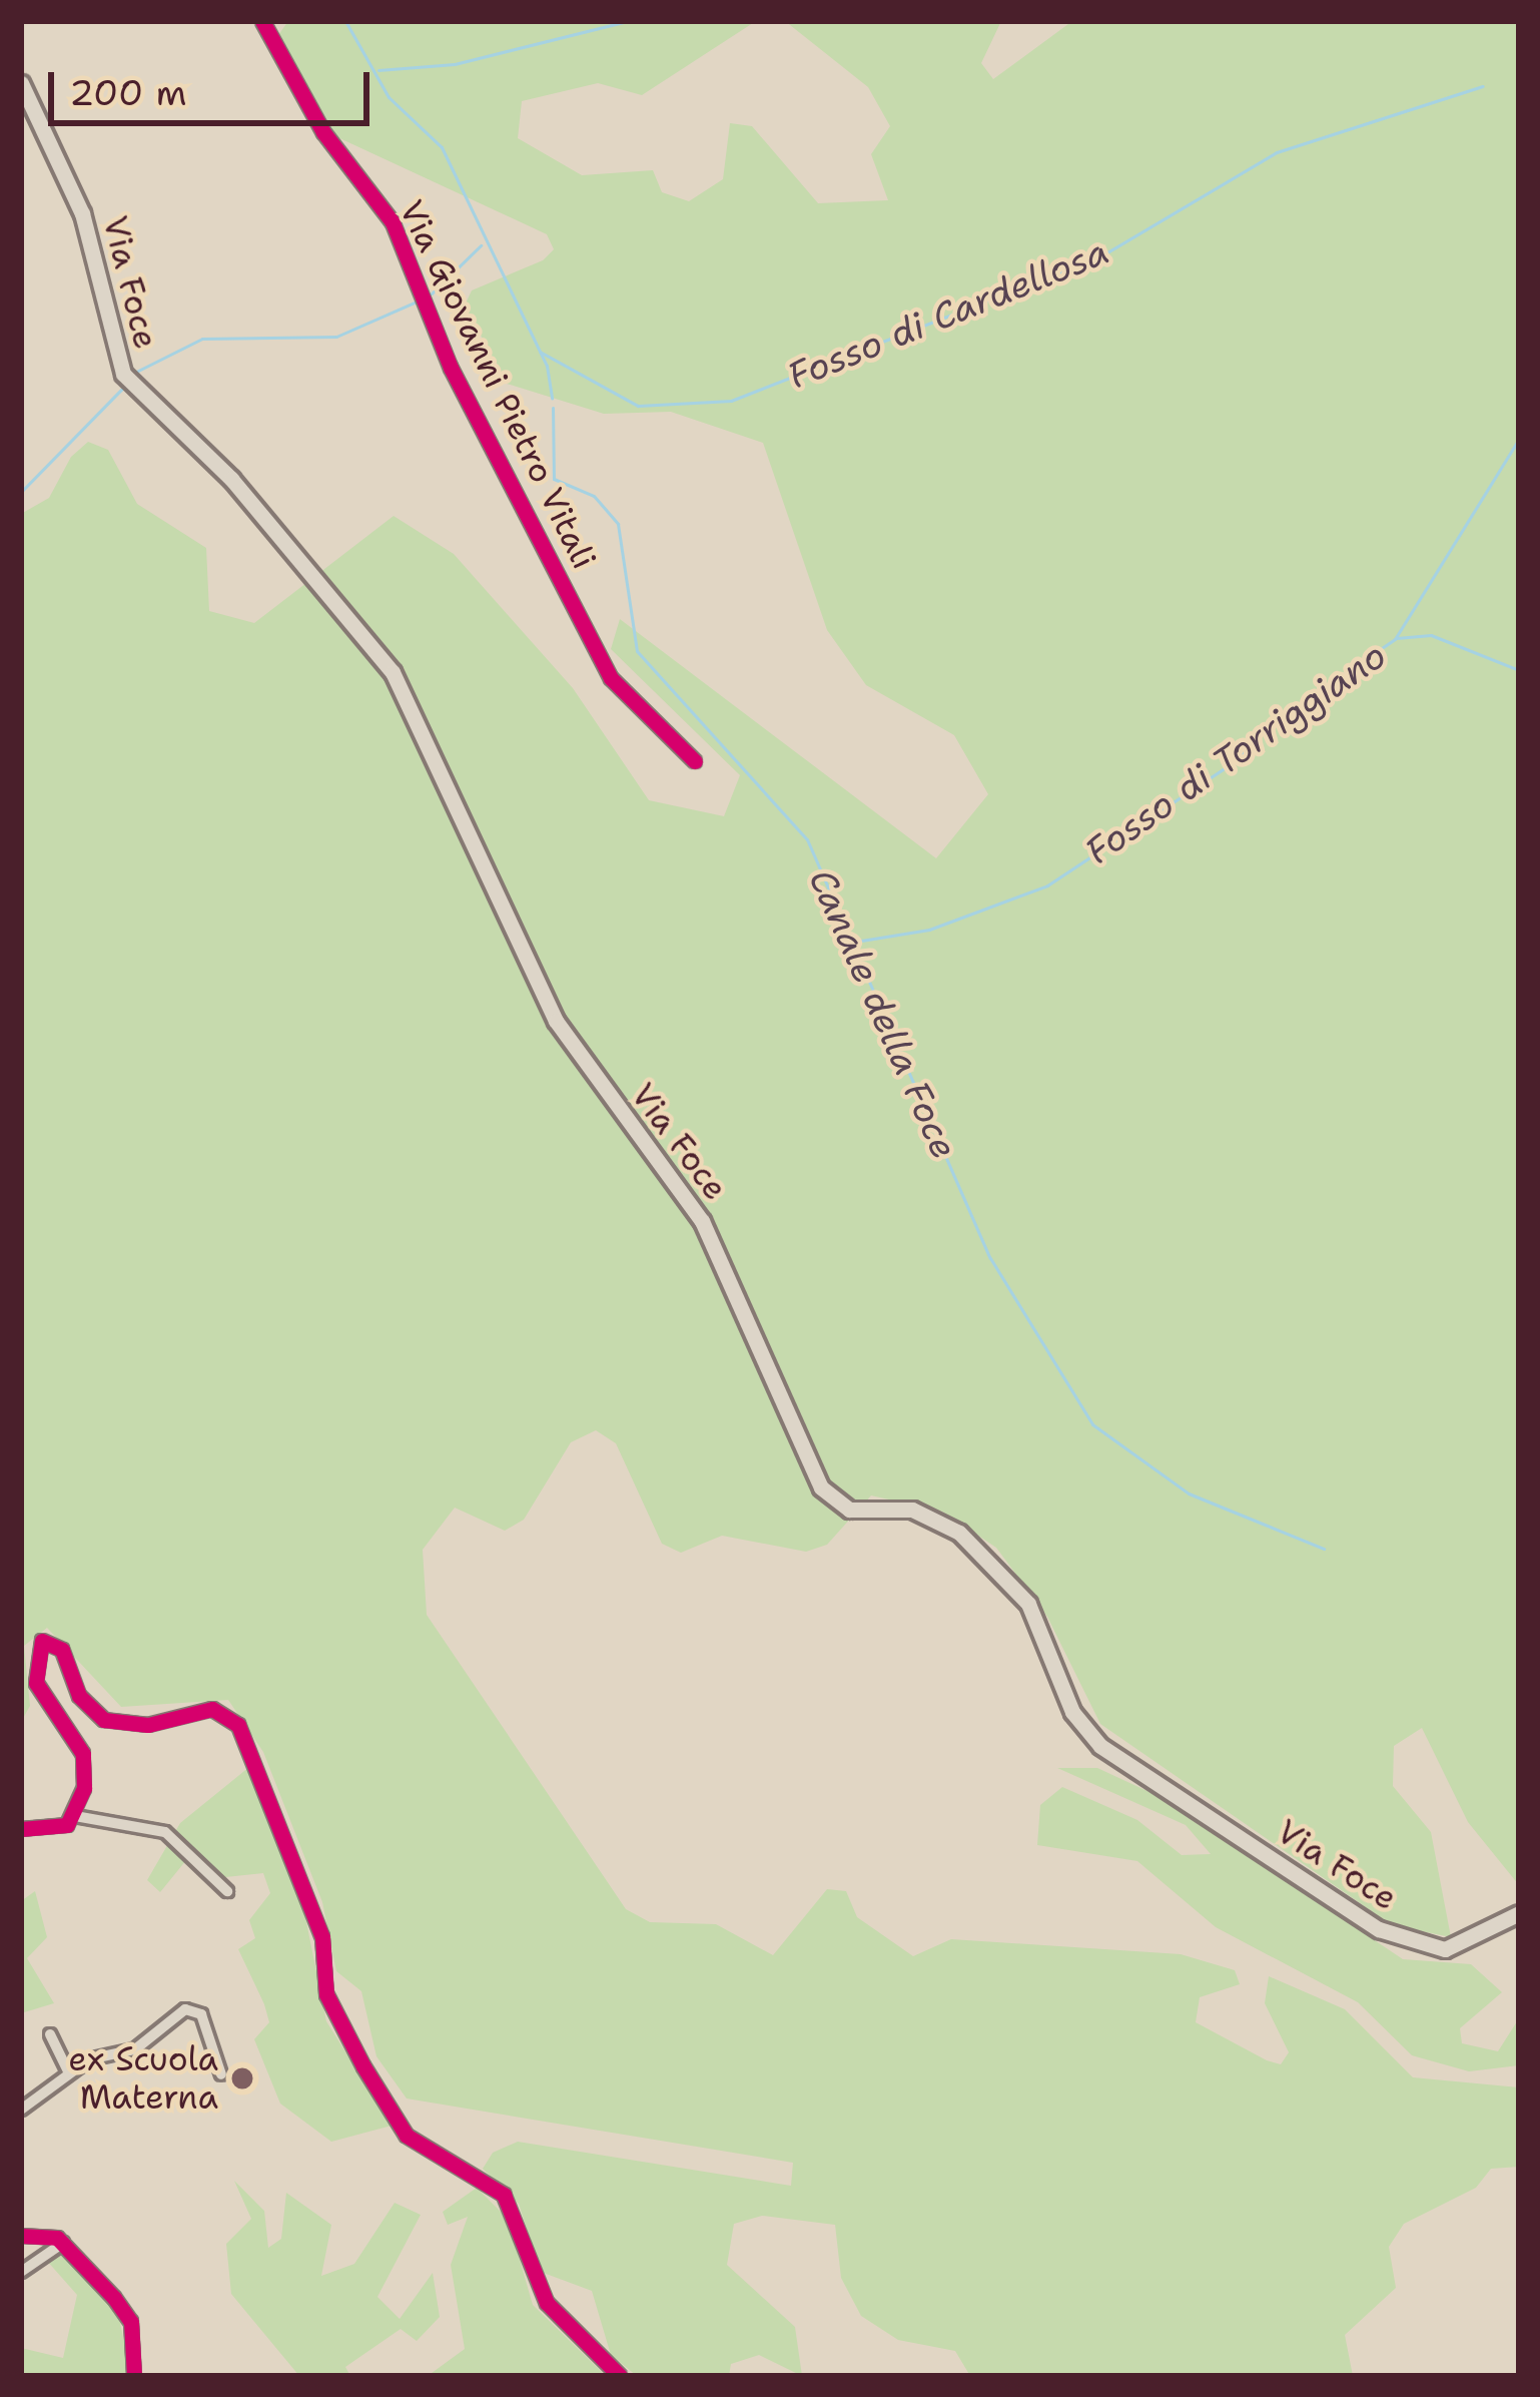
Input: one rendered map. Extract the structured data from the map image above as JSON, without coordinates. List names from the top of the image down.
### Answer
{
  "streets": {
    "main road": ["Via Foce"],
    "street": ["Via Giovanni Pietro Vitali"]
  },
  "water": ["Fosso di Cardellosa", "Fosso di Torriggiano", "Canale della Foce"],
  "places": ["ex Scuola Materna"],
  "scale_bar": "200 m"
}
